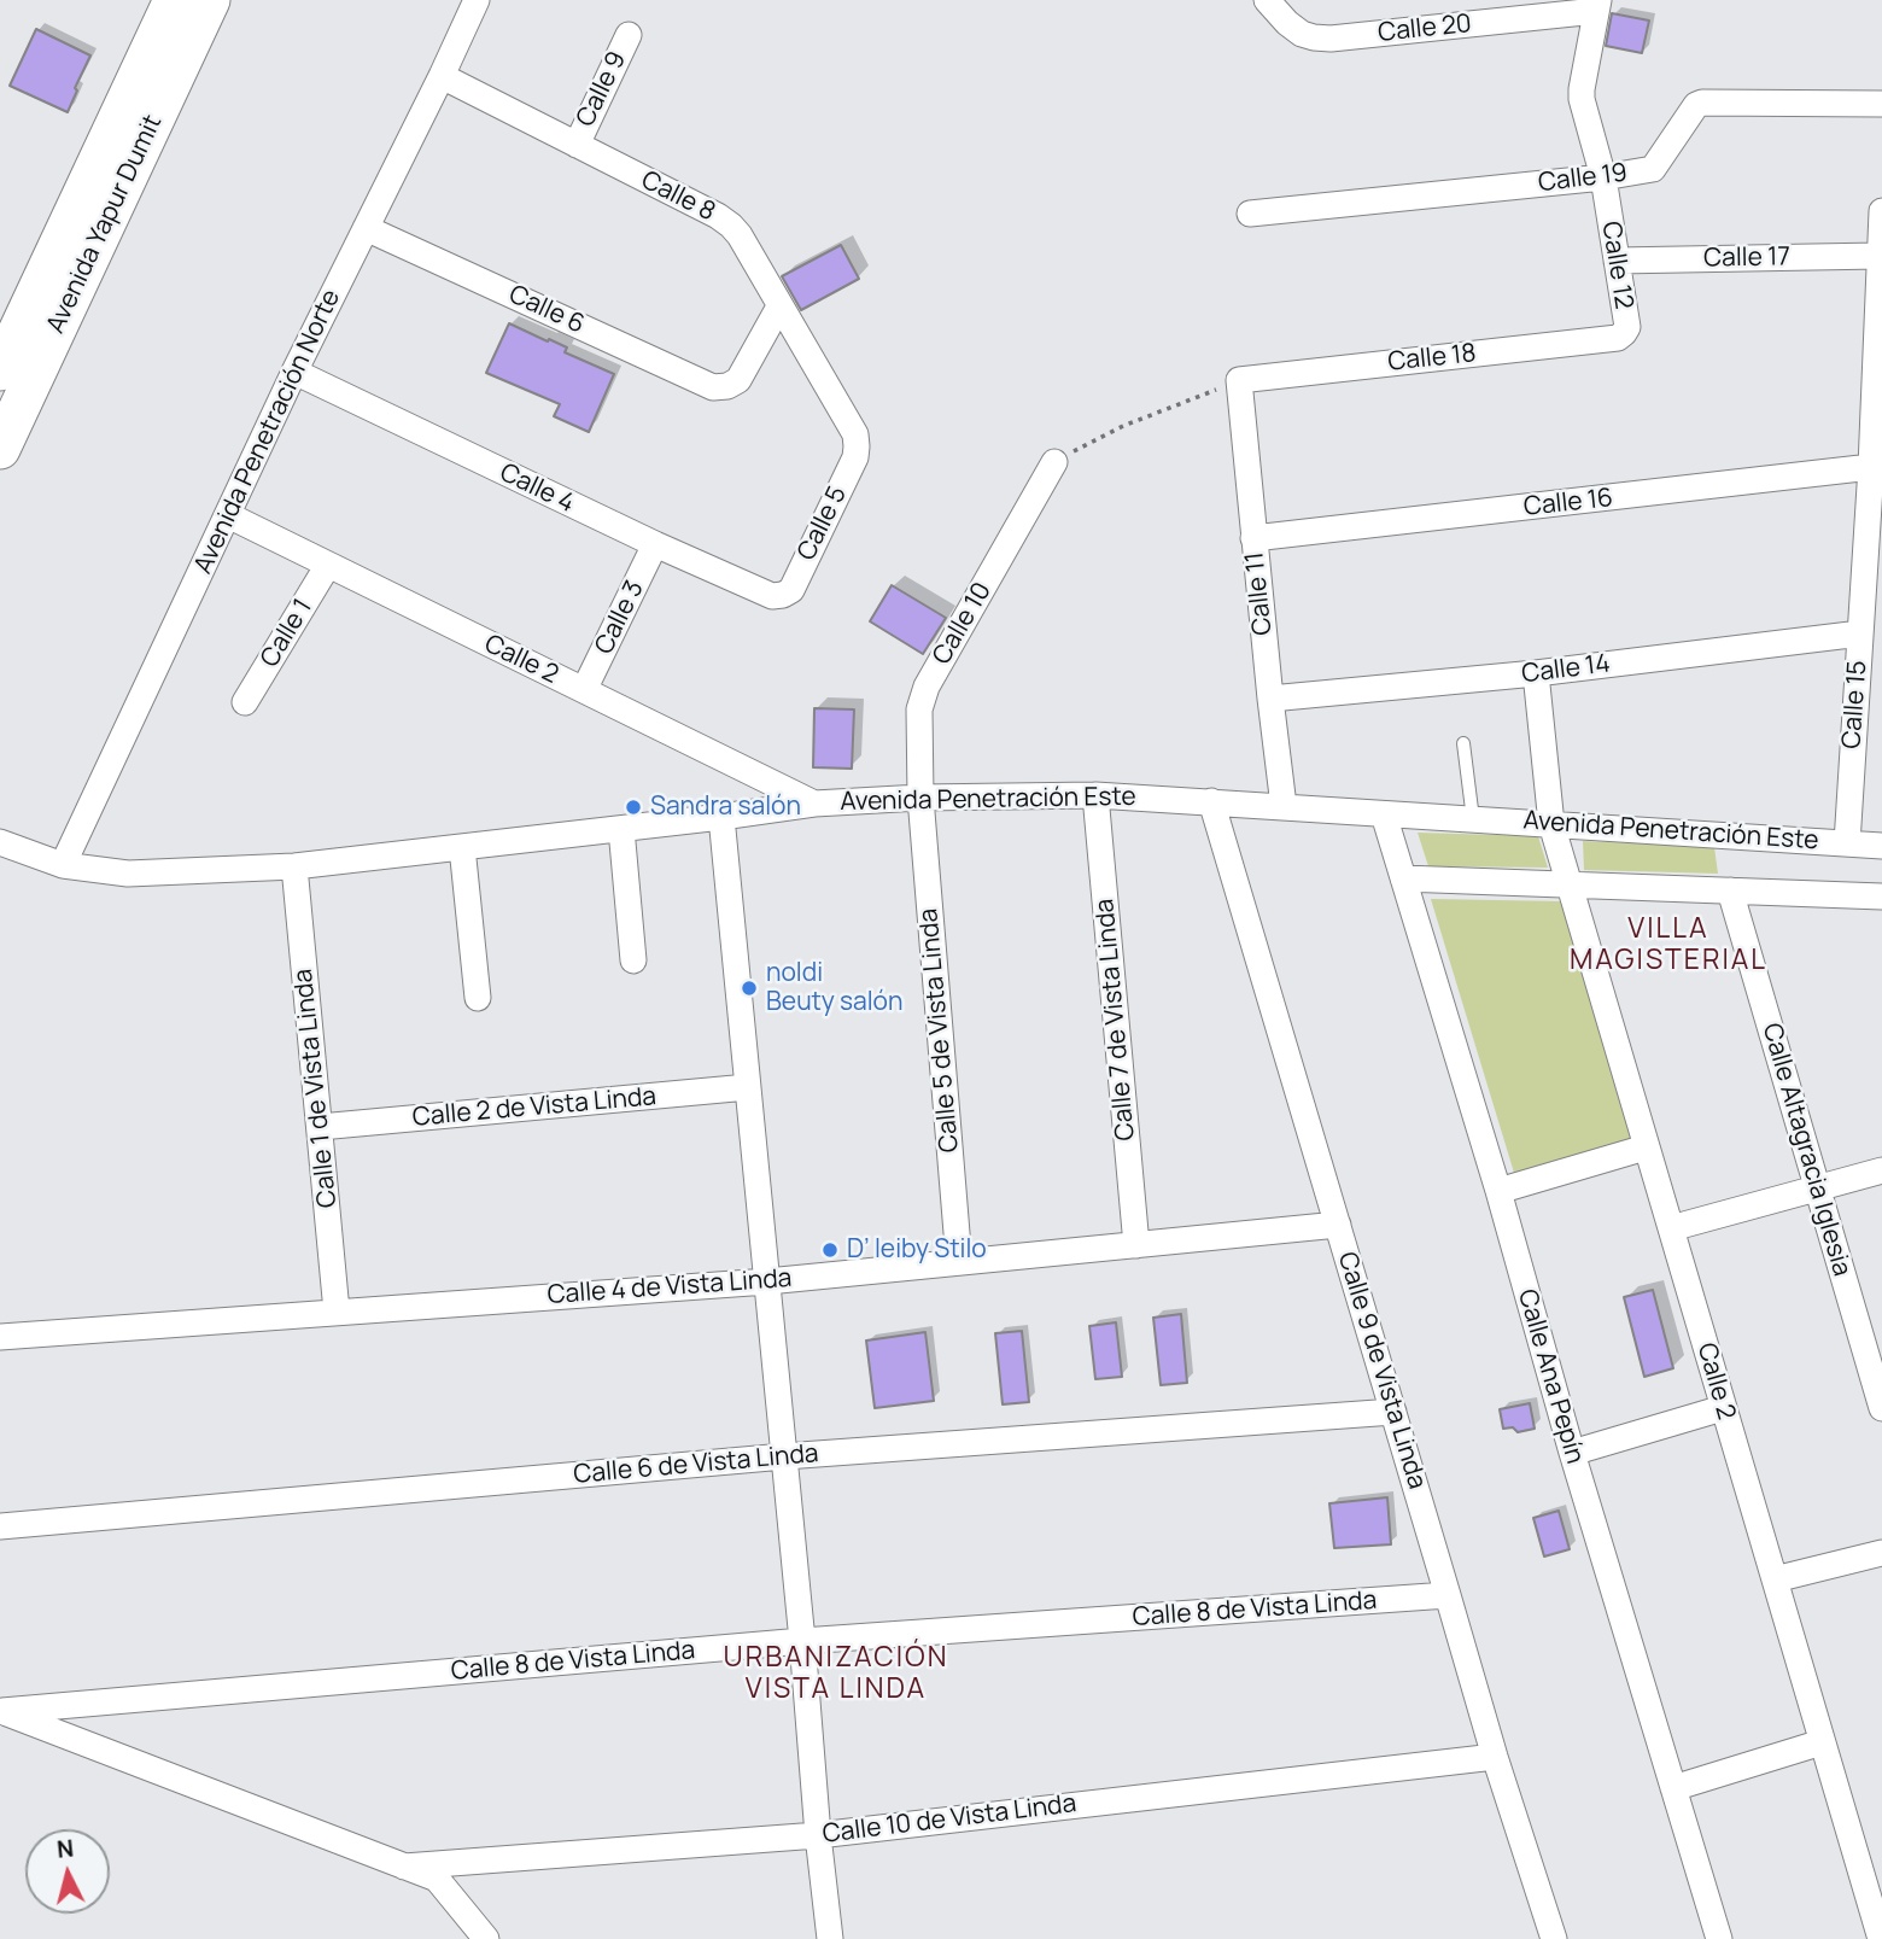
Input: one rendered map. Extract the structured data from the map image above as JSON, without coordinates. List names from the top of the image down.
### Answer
{
  "streets": {
    "main road": ["Avenida Yapur Dumit"],
    "street": [
      "Calle 20",
      "Calle 9",
      "Calle 19",
      "Calle 8",
      "Calle 17",
      "Calle 12",
      "Calle 6",
      "Calle 18",
      "Avenida Penetración Norte",
      "Calle 4",
      "Calle 16",
      "Calle 5",
      "Calle 11",
      "Calle 3",
      "Calle 10",
      "Calle 1",
      "Calle 2",
      "Calle 14",
      "Calle 15",
      "Avenida Penetración Este",
      "Calle 7 de Vista Linda",
      "Calle 5 de Vista Linda",
      "Calle 1 de Vista Linda",
      "Calle 2 de Vista Linda",
      "Calle Altagracia Iglesia",
      "Calle 4 de Vista Linda",
      "Calle 9 de Vista Linda",
      "Calle Ana Pepín",
      "Calle 6 de Vista Linda",
      "Calle 8 de Vista Linda",
      "Calle 10 de Vista Linda"
    ]
  },
  "crossings": [
    ["Calle 20", "Calle 12"],
    ["Calle 9", "Calle 8"],
    ["Calle 19", "Calle 12"],
    ["Calle 8", "Calle 6"],
    ["Calle 8", "Avenida Penetración Norte"],
    ["Calle 8", "Calle 5"],
    ["Calle 17", "Calle 12"],
    ["Calle 17", "Calle 15"],
    ["Calle 12", "Calle 18"],
    ["Calle 6", "Avenida Penetración Norte"],
    ["Calle 18", "Calle 11"],
    ["Avenida Penetración Norte", "Calle 4"],
    ["Avenida Penetración Norte", "Calle 2"],
    ["Avenida Penetración Norte", "Avenida Penetración Este"],
    ["Calle 4", "Calle 5"],
    ["Calle 4", "Calle 3"],
    ["Calle 16", "Calle 11"],
    ["Calle 16", "Calle 15"],
    ["Calle 11", "Calle 14"],
    ["Calle 11", "Avenida Penetración Este"],
    ["Calle 3", "Calle 2"],
    ["Calle 10", "Avenida Penetración Este"],
    ["Calle 10", "Calle 5 de Vista Linda"],
    ["Calle 1", "Calle 2"],
    ["Calle 2", "Calle 14"],
    ["Calle 2", "Avenida Penetración Este"],
    ["Calle 14", "Calle 15"],
    ["Calle 15", "Avenida Penetración Este"],
    ["Avenida Penetración Este", "Calle 7 de Vista Linda"],
    ["Avenida Penetración Este", "Calle 5 de Vista Linda"],
    ["Avenida Penetración Este", "Calle 1 de Vista Linda"],
    ["Avenida Penetración Este", "Calle 9 de Vista Linda"],
    ["Avenida Penetración Este", "Calle Ana Pepín"],
    ["Calle 7 de Vista Linda", "Calle 4 de Vista Linda"],
    ["Calle 5 de Vista Linda", "Calle 4 de Vista Linda"],
    ["Calle 1 de Vista Linda", "Calle 2 de Vista Linda"],
    ["Calle 1 de Vista Linda", "Calle 4 de Vista Linda"],
    ["Calle 4 de Vista Linda", "Calle 9 de Vista Linda"],
    ["Calle 9 de Vista Linda", "Calle 6 de Vista Linda"],
    ["Calle 9 de Vista Linda", "Calle 8 de Vista Linda"],
    ["Calle 9 de Vista Linda", "Calle 10 de Vista Linda"]
  ],
  "districts": ["VILLA MAGISTERIAL", "URBANIZACIÓN VISTA LINDA"],
  "places": ["Sandra salón", "noldi Beuty salón", "D’ leiby Stilo"],
  "north": "top"
}
